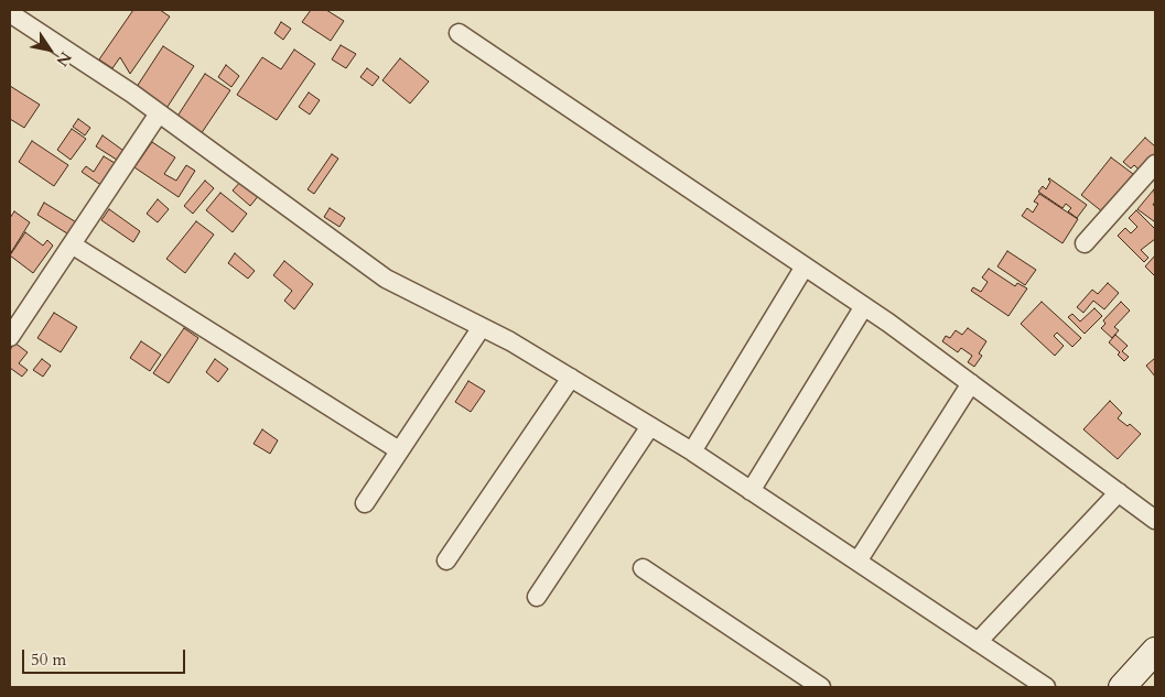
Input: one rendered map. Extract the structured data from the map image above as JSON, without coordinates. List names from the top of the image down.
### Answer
{
  "scale_bar": "50 m",
  "north": "bottom right"
}
